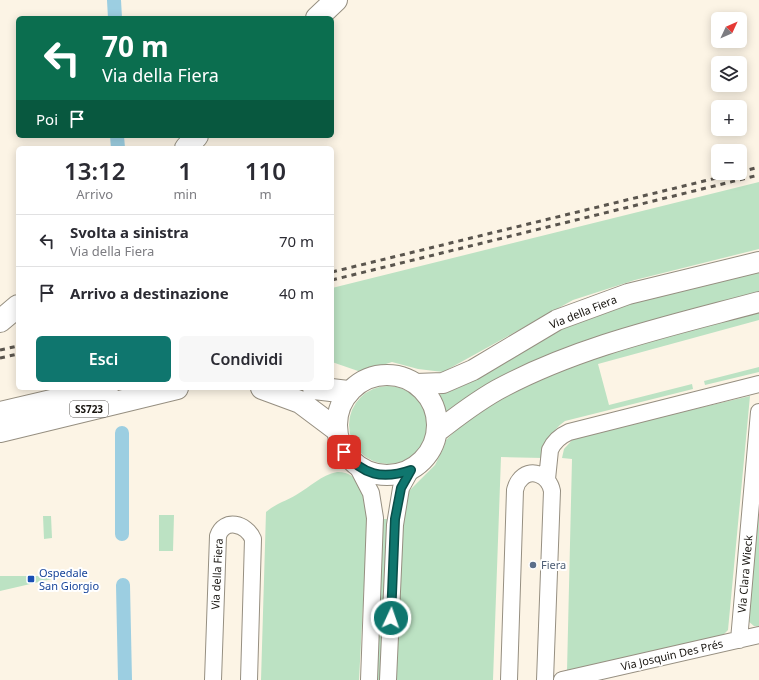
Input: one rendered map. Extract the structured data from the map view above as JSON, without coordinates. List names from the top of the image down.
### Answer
{
  "streets": {
    "highway": ["SS723"],
    "street": ["Via della Fiera", "Via Clara Wieck", "Via Josquin Des Prés"]
  },
  "crossings": [
    ["Via Clara Wieck", "Via Josquin Des Prés"]
  ],
  "places": {
    "other": ["Fiera"],
    "transit": ["Ospedale San Giorgio"]
  },
  "north": "top right",
  "page": {
    "map_buttons": ["+", "−"],
    "turn": ["70 m", "Via della Fiera"],
    "then": "Poi",
    "eta": [
      "13:12",
      "Arrivo",
      "1",
      "min",
      "110",
      "m"
    ],
    "list": [
      {
        "name": "Svolta a sinistra",
        "note": "Via della Fiera",
        "value": "70 m"
      },
      {
        "name": "Arrivo a destinazione",
        "value": "40 m"
      }
    ],
    "buttons": ["Esci", "Condividi"]
  }
}
